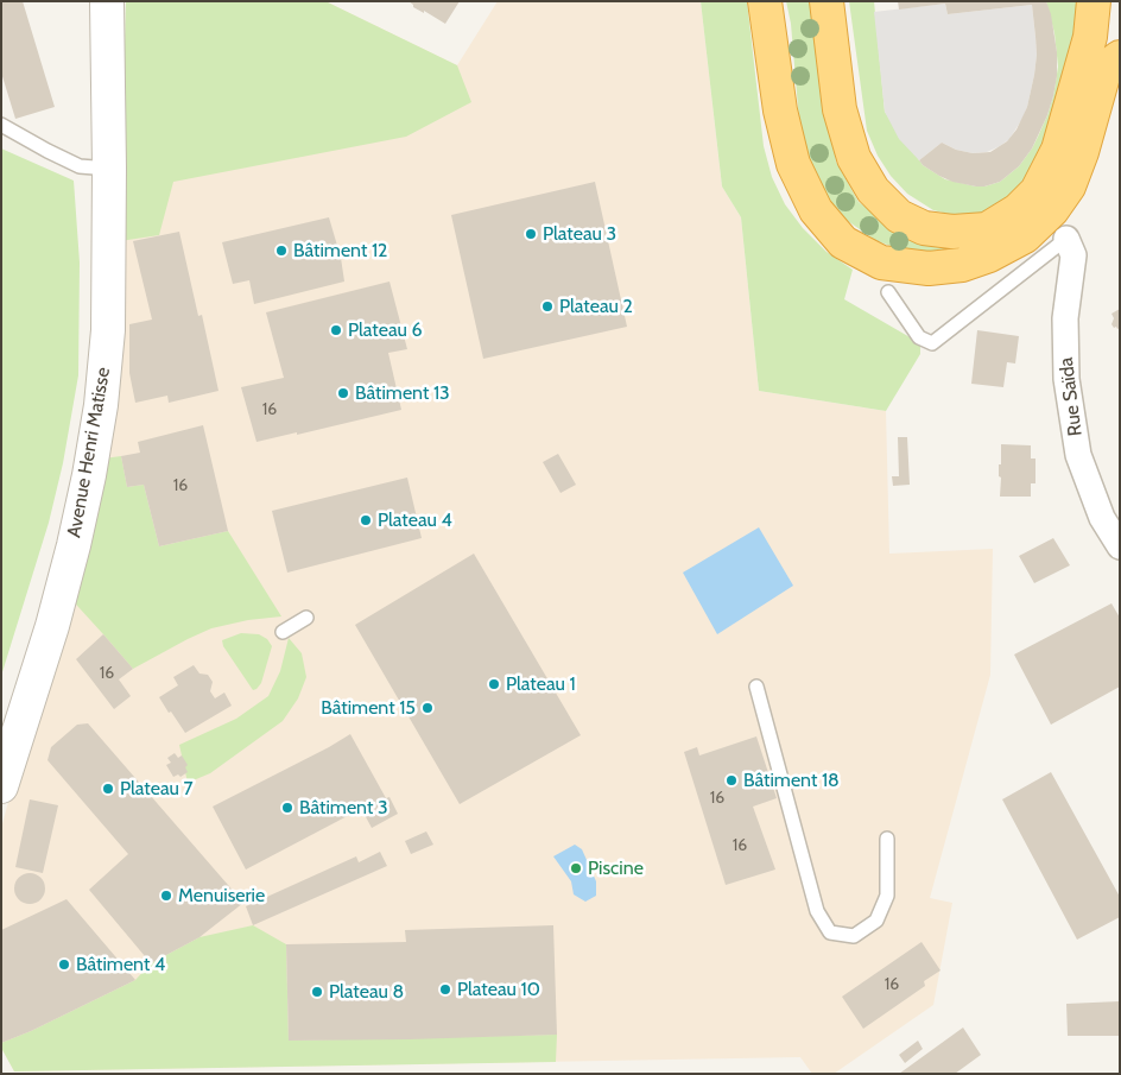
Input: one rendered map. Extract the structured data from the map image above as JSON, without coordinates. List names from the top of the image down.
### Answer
{
  "streets": {
    "street": ["Rue Saïda", "Avenue Henri Matisse"]
  },
  "places": [
    "Plateau 3",
    "Bâtiment 12",
    "Plateau 2",
    "Plateau 6",
    "Bâtiment 13",
    "Plateau 4",
    "Plateau 1",
    "Bâtiment 15",
    "Bâtiment 18",
    "Plateau 7",
    "Bâtiment 3",
    "Piscine",
    "Menuiserie",
    "Bâtiment 4",
    "Plateau 10",
    "Plateau 8"
  ],
  "house_numbers": [
    "16",
    "16",
    "16",
    "16",
    "16",
    "16"
  ]
}
